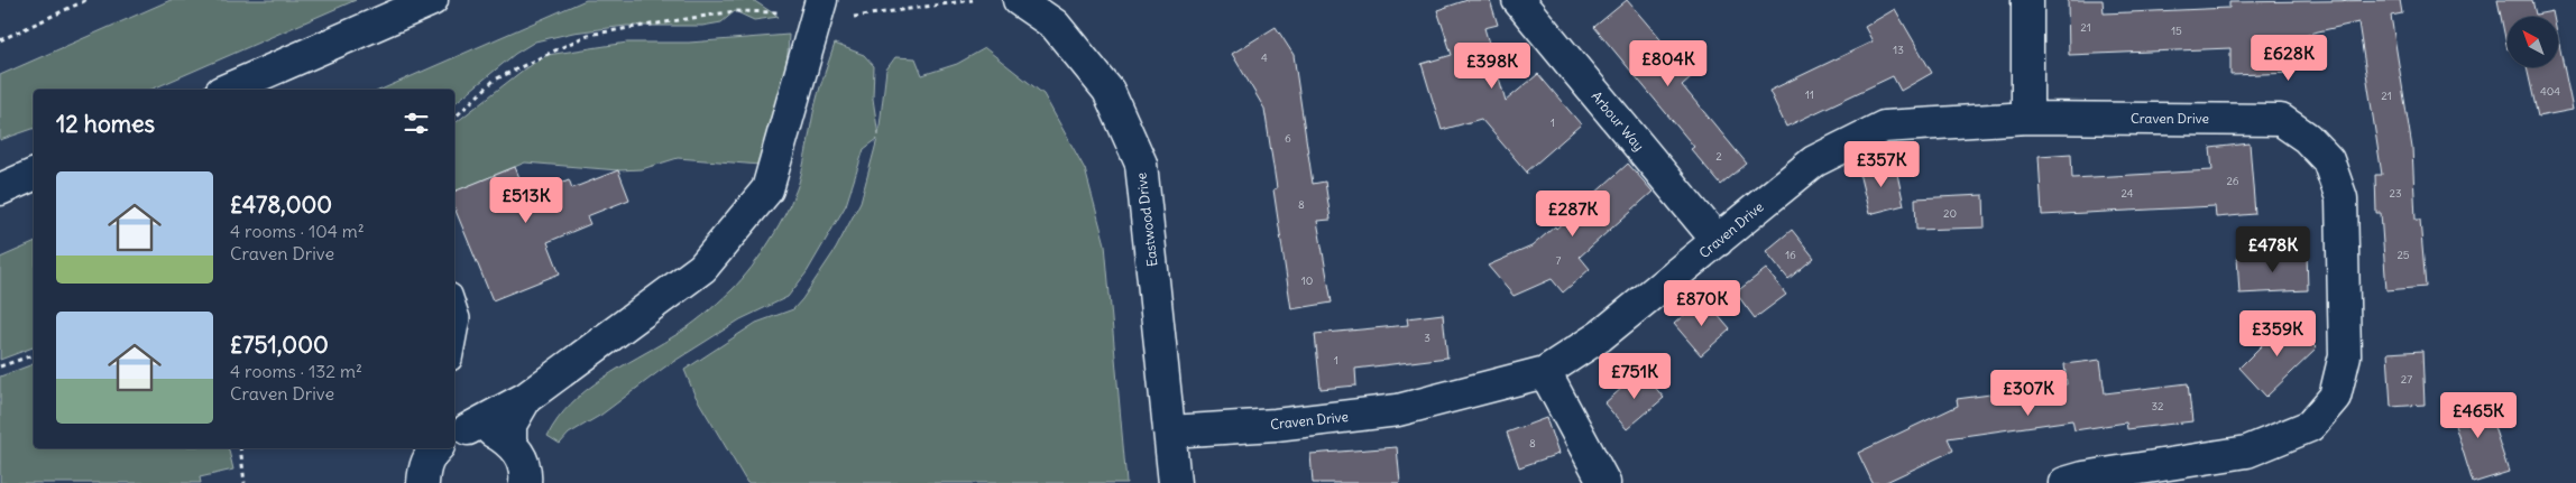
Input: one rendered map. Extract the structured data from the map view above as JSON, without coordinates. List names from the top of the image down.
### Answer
{
  "streets": {
    "street": ["Craven Drive", "Arbour Way", "Eastwood Drive"]
  },
  "crossings": [
    ["Craven Drive", "Arbour Way"],
    ["Craven Drive", "Eastwood Drive"]
  ],
  "house_numbers": [
    "21",
    "15",
    "13",
    "4",
    "404",
    "11",
    "21",
    "1",
    "6",
    "2",
    "26",
    "24",
    "23",
    "8",
    "20",
    "16",
    "25",
    "7",
    "10",
    "3",
    "1",
    "27",
    "32",
    "8"
  ],
  "north": "top left",
  "page": {
    "price": [
      "£628K",
      "£804K",
      "£398K",
      "£357K",
      "£513K",
      "£287K",
      "£478K",
      "£870K",
      "£359K",
      "£751K",
      "£307K",
      "£465K"
    ],
    "heading": "12 homes",
    "list": [
      {
        "name": "£478,000",
        "note": "4 rooms · 104 m² · Craven Drive"
      },
      {
        "name": "£751,000",
        "note": "4 rooms · 132 m² · Craven Drive"
      }
    ]
  }
}
